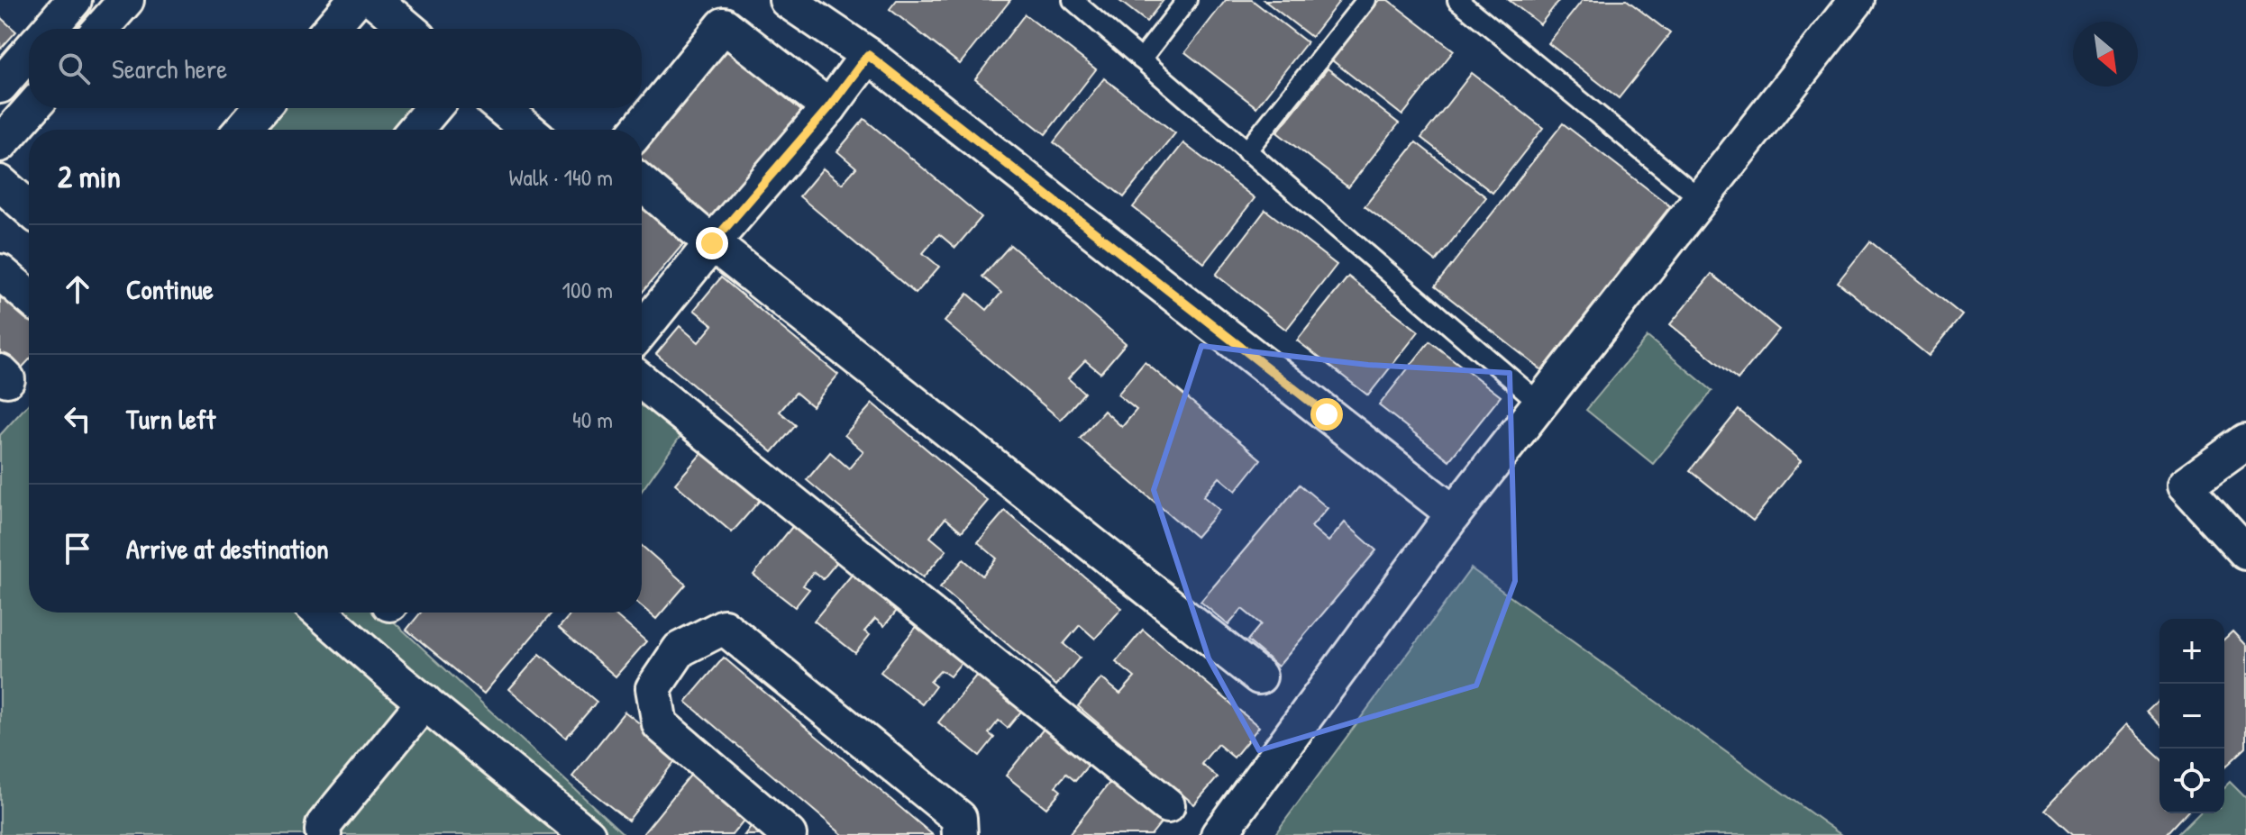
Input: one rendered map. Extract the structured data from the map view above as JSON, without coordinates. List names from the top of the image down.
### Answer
{
  "north": "bottom right",
  "page": {
    "search": "Search here",
    "heading": ["2 min", "Walk · 140 m"],
    "list": [
      ["Continue", "100 m"],
      ["Turn left", "40 m"],
      "Arrive at destination"
    ],
    "map_buttons": ["+", "−"]
  }
}
